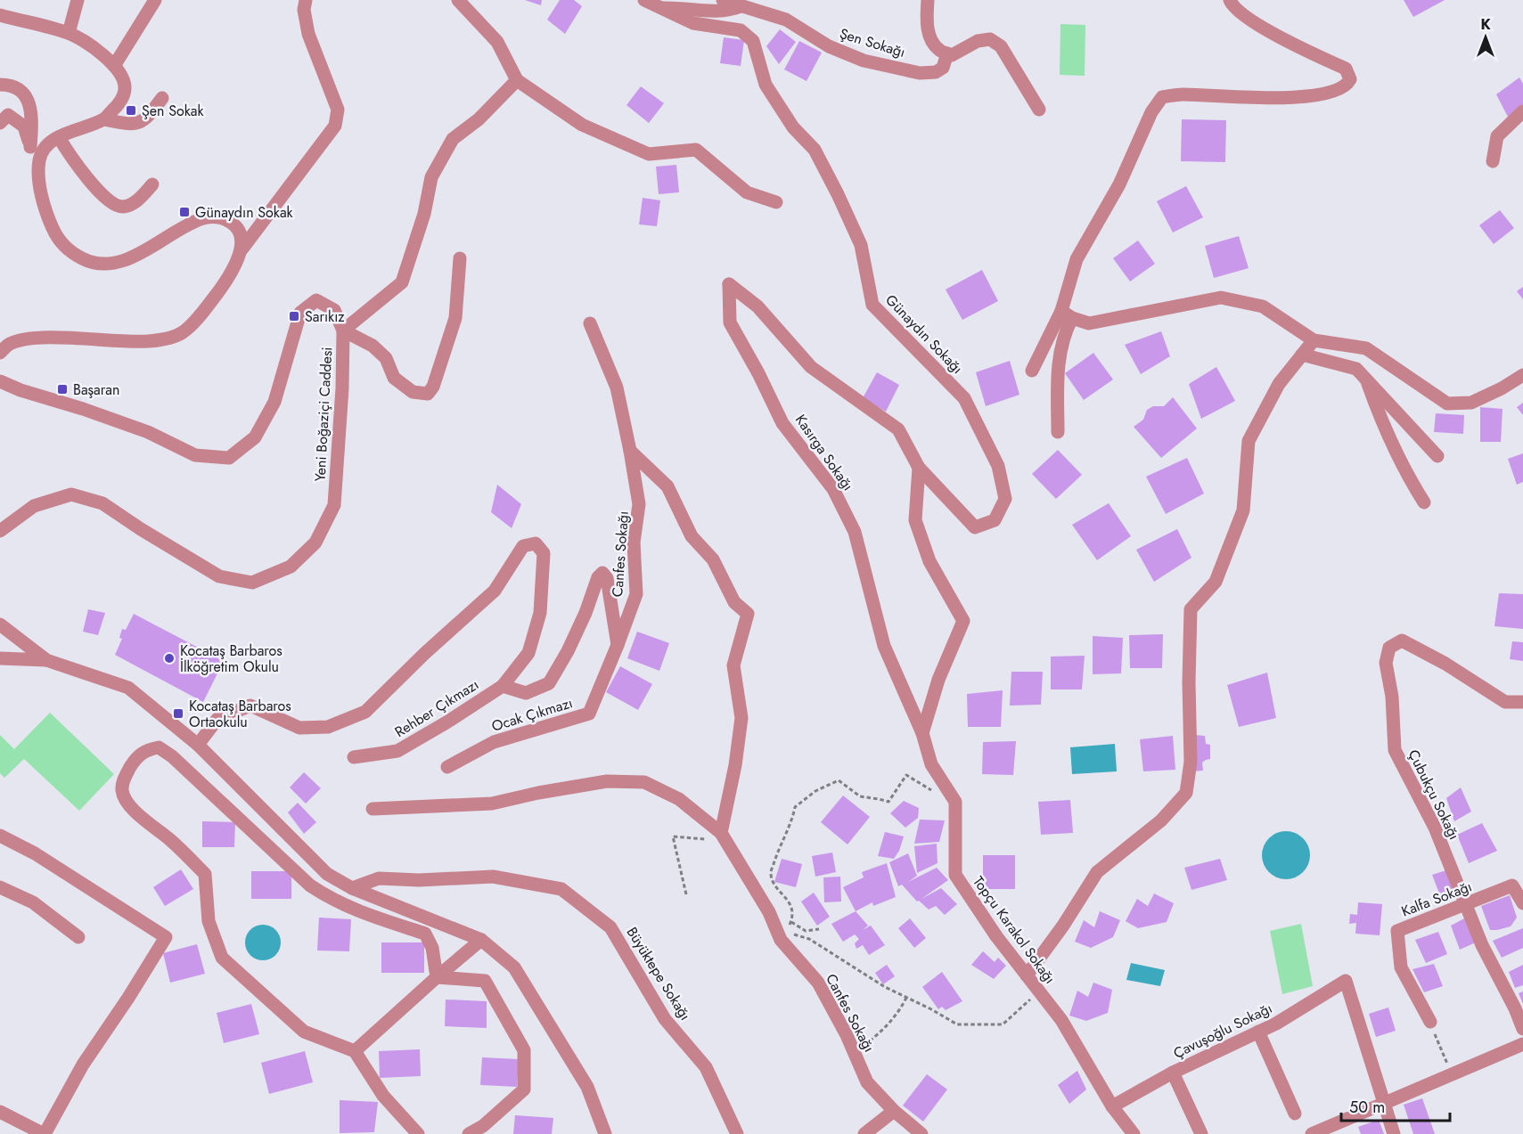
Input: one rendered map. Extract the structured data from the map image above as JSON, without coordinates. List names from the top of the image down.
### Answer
{
  "streets": {
    "street": [
      "Şen Sokağı",
      "Günaydın Sokağı",
      "Yeni Boğaziçi Caddesi",
      "Kasırga Sokağı",
      "Canfes Sokağı",
      "Rehber Çıkmazı",
      "Ocak Çıkmazı",
      "Çubukçu Sokağı",
      "Kalfa Sokağı",
      "Topçu Karakol Sokağı",
      "Büyüktepe Sokağı",
      "Çavuşoğlu Sokağı"
    ]
  },
  "crossings": [
    ["Günaydın Sokağı", "Kasırga Sokağı"],
    ["Kasırga Sokağı", "Topçu Karakol Sokağı"],
    ["Canfes Sokağı", "Rehber Çıkmazı"],
    ["Canfes Sokağı", "Ocak Çıkmazı"],
    ["Çubukçu Sokağı", "Kalfa Sokağı"],
    ["Topçu Karakol Sokağı", "Çavuşoğlu Sokağı"]
  ],
  "places": {
    "transit": [
      "Şen Sokak",
      "Günaydın Sokak",
      "Sarıkız",
      "Başaran",
      "Kocataş Barbaros Ortaokulu"
    ],
    "other": ["Kocataş Barbaros İlköğretim Okulu"]
  },
  "scale_bar": "50 m",
  "north": "top"
}
